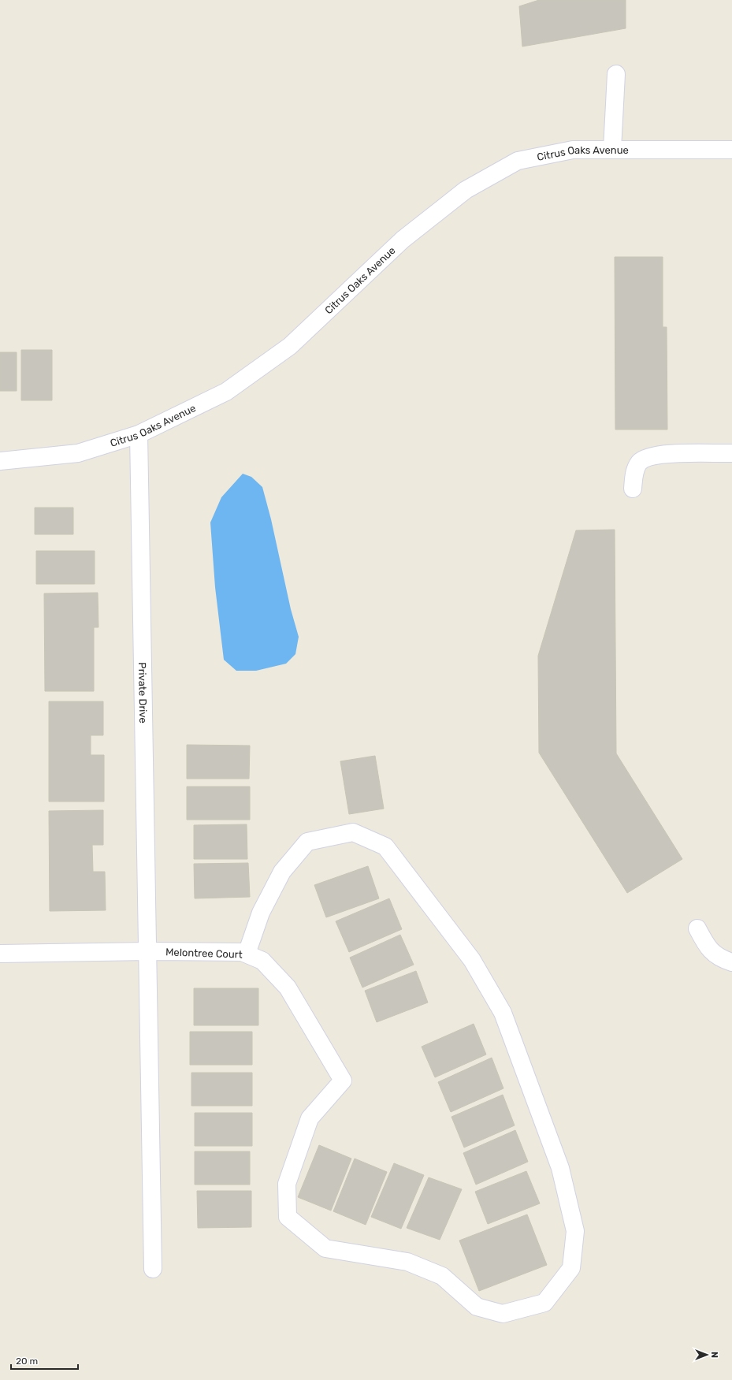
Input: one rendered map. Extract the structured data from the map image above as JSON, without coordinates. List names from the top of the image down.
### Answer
{
  "streets": {
    "street": ["Citrus Oaks Avenue", "Private Drive", "Melontree Court"]
  },
  "crossings": [
    ["Citrus Oaks Avenue", "Private Drive"],
    ["Private Drive", "Melontree Court"]
  ],
  "scale_bar": "20 m",
  "north": "right"
}
